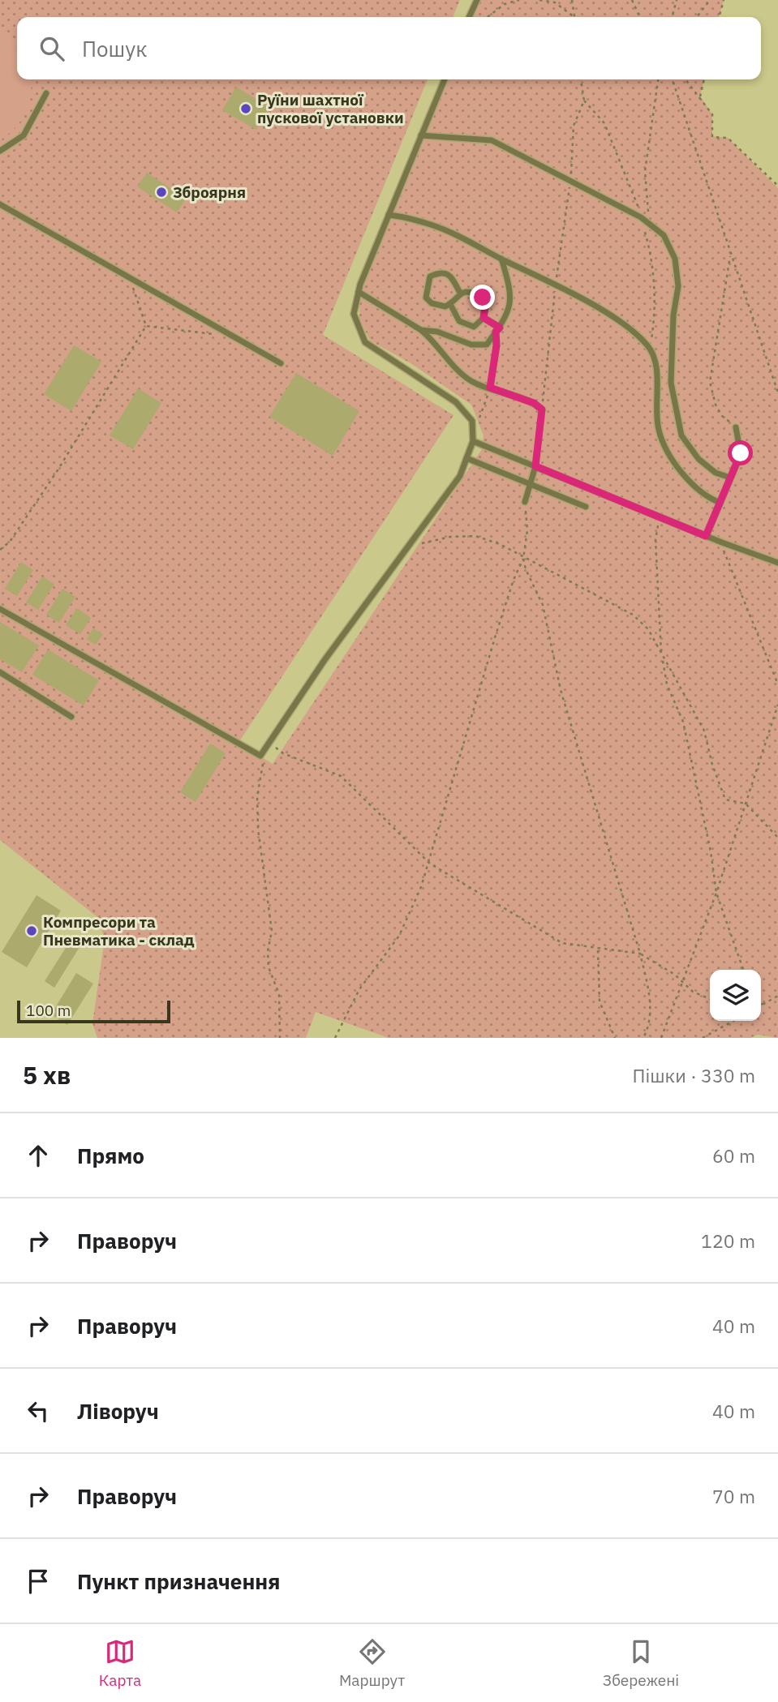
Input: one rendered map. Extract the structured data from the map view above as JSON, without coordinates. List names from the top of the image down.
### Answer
{
  "places": ["Руїни шахтної пускової установки", "Зброярня", "Компресори та Пневматика - склад"],
  "scale_bar": "100 m",
  "page": {
    "search": "Пошук",
    "scale": "100 m",
    "heading": ["5 хв", "Пішки · 330 m"],
    "list": [
      ["Прямо", "60 m"],
      ["Праворуч", "120 m"],
      ["Праворуч", "40 m"],
      ["Ліворуч", "40 m"],
      ["Праворуч", "70 m"],
      "Пункт призначення"
    ],
    "nav": ["Карта", "Маршрут", "Збережені"]
  }
}
